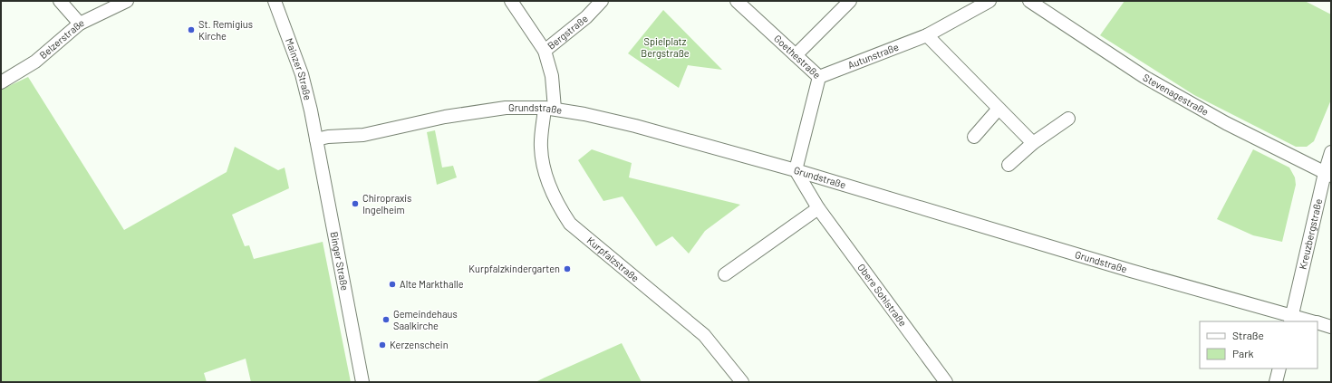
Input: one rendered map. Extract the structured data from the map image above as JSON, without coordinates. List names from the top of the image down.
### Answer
{
  "streets": {
    "street": [
      "Bergstraße",
      "Belzerstraße",
      "Autunstraße",
      "Goethestraße",
      "Mainzer Straße",
      "Stevenagestraße",
      "Grundstraße",
      "Kreuzbergstraße",
      "Kurpfalzstraße",
      "Binger Straße",
      "Obere Sohlstraße"
    ]
  },
  "crossings": [
    ["Bergstraße", "Grundstraße"],
    ["Bergstraße", "Kurpfalzstraße"],
    ["Autunstraße", "Goethestraße"],
    ["Goethestraße", "Grundstraße"],
    ["Goethestraße", "Obere Sohlstraße"],
    ["Mainzer Straße", "Grundstraße"],
    ["Mainzer Straße", "Binger Straße"],
    ["Stevenagestraße", "Kreuzbergstraße"],
    ["Grundstraße", "Kreuzbergstraße"],
    ["Grundstraße", "Kurpfalzstraße"],
    ["Grundstraße", "Binger Straße"],
    ["Grundstraße", "Obere Sohlstraße"]
  ],
  "parks": ["Spielplatz Bergstraße"],
  "places": [
    "St. Remigius Kirche",
    "Chiropraxis Ingelheim",
    "Kurpfalzkindergarten",
    "Alte Markthalle",
    "Gemeindehaus Saalkirche",
    "Kerzenschein"
  ],
  "legend": ["Straße", "Park"]
}
